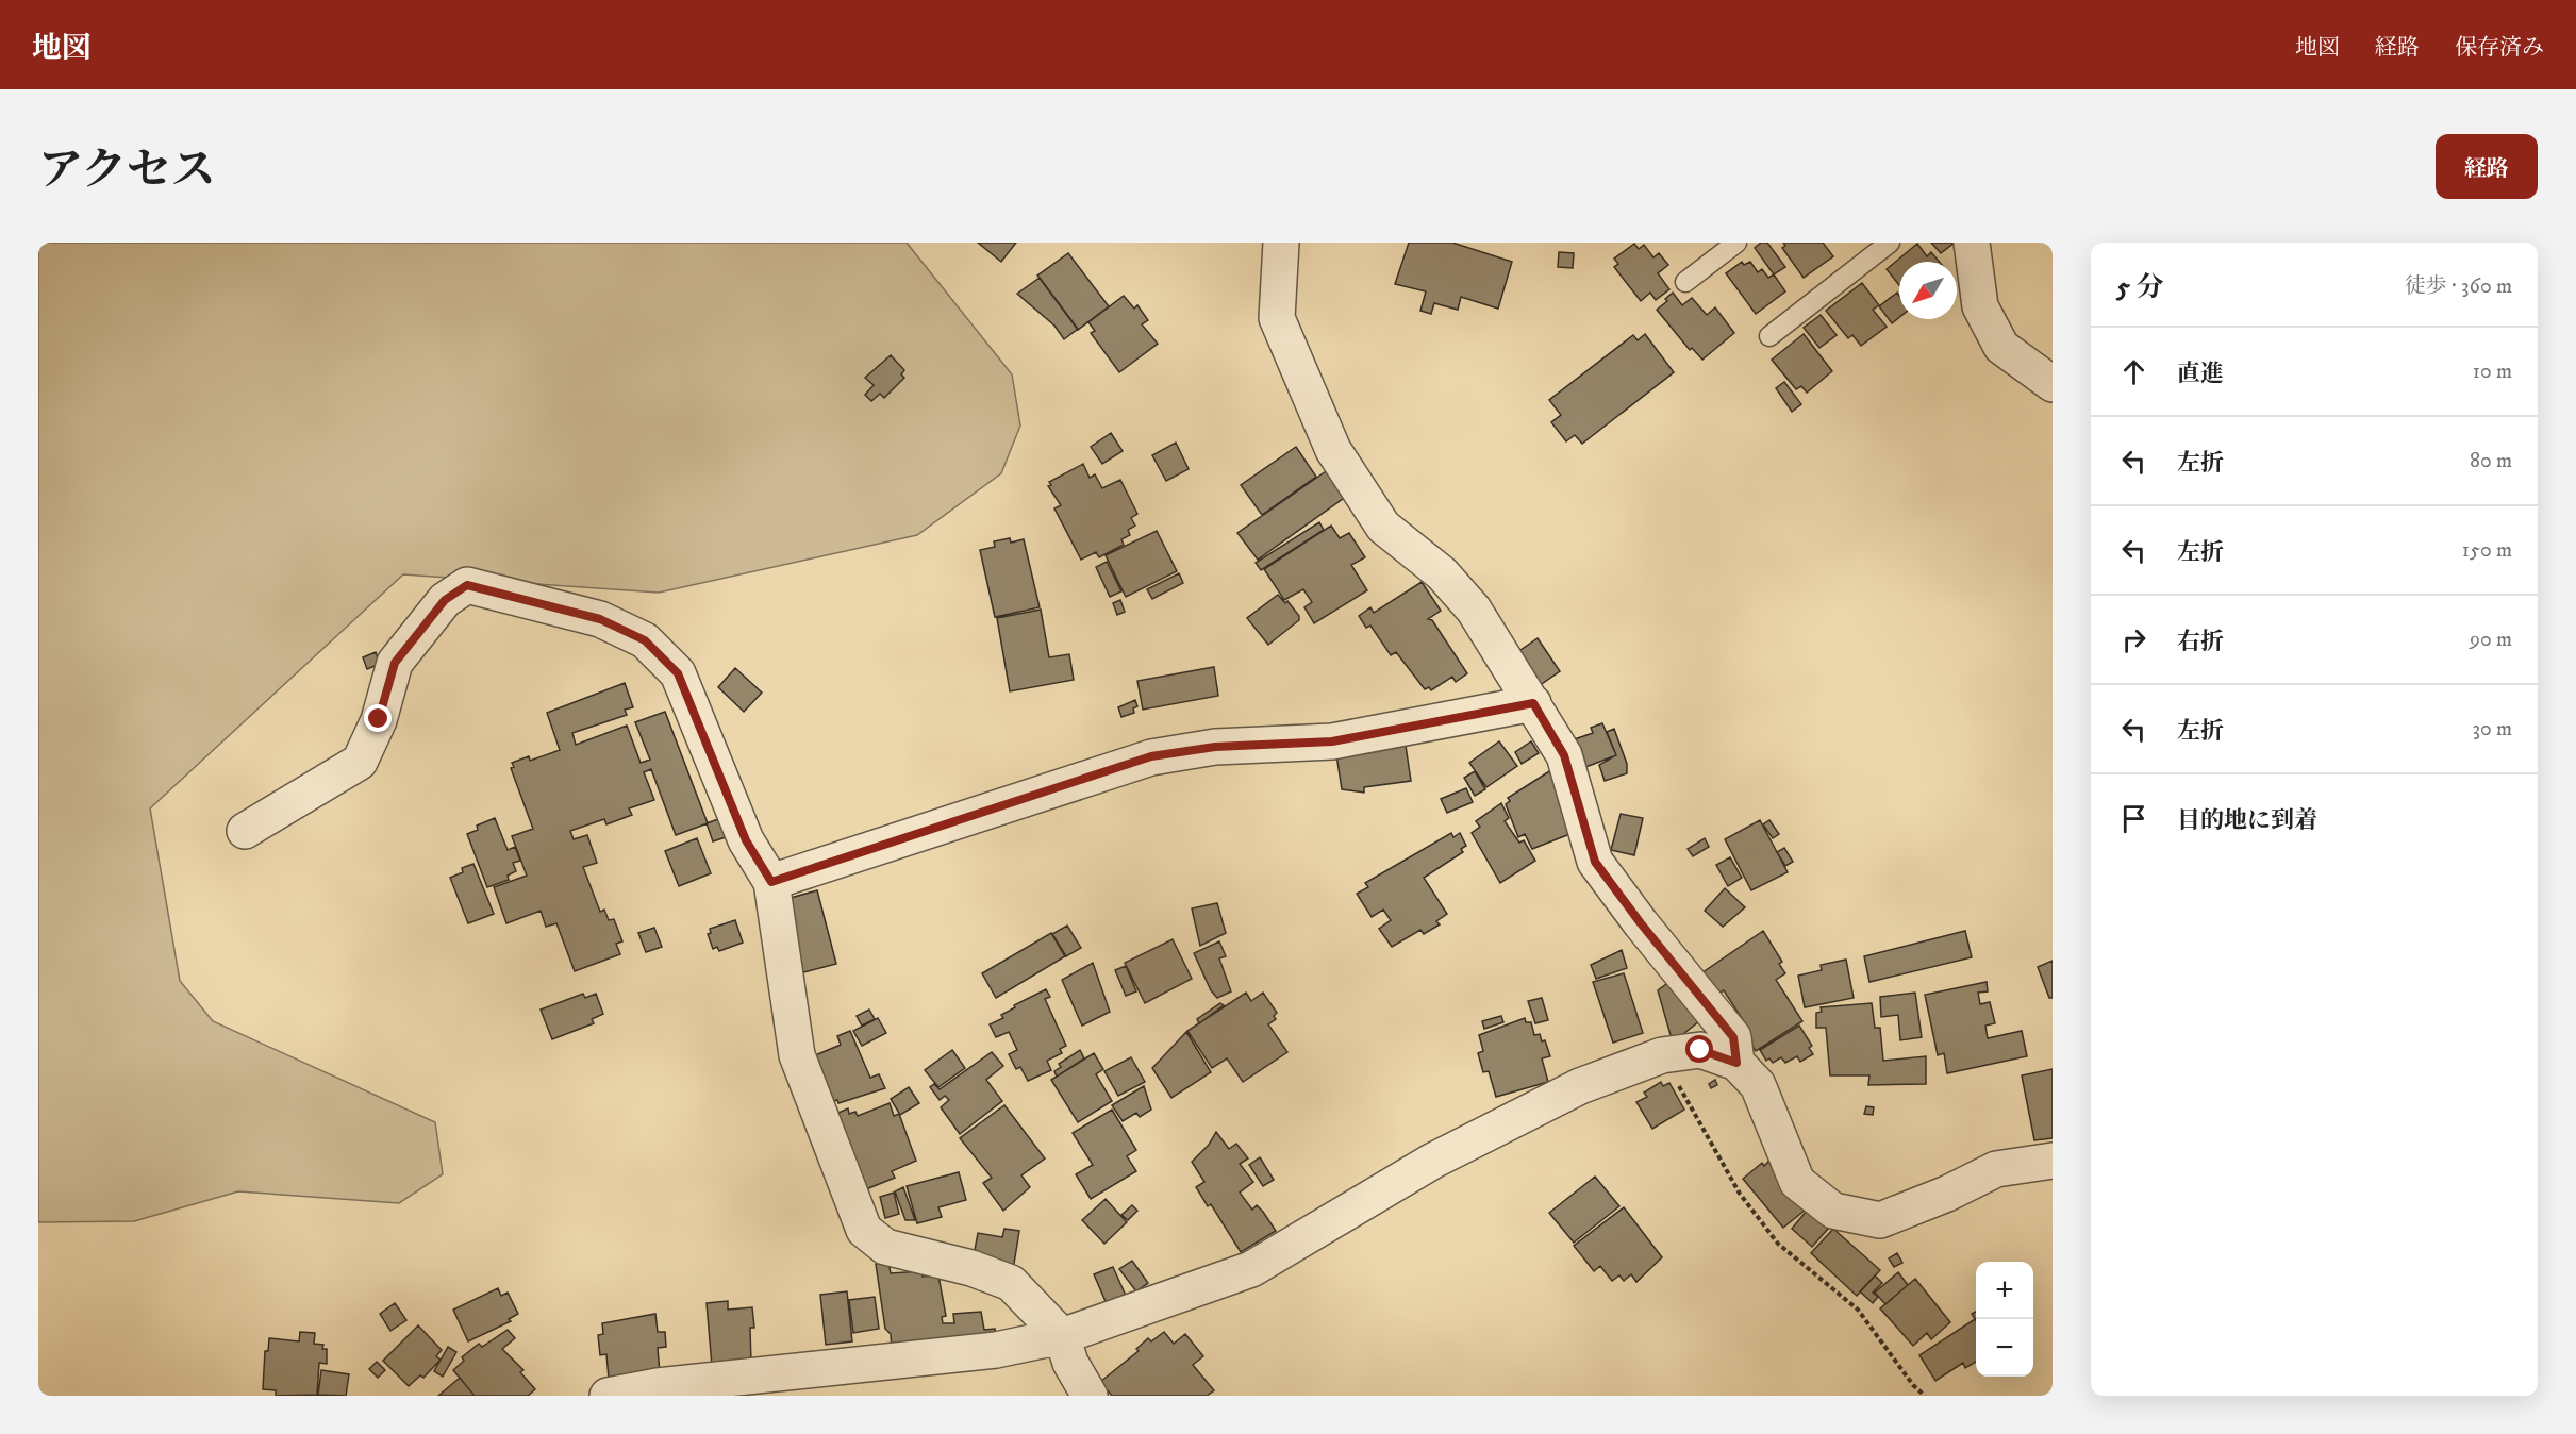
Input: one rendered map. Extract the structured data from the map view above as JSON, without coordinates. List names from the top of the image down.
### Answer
{
  "north": "bottom left",
  "page": {
    "header": "地図",
    "nav": ["地図", "経路", "保存済み"],
    "title": "アクセス",
    "buttons": "経路",
    "heading": ["5 分", "徒歩 · 360 m"],
    "list": [
      ["直進", "10 m"],
      ["左折", "80 m"],
      ["左折", "150 m"],
      ["右折", "90 m"],
      ["左折", "30 m"],
      "目的地に到着"
    ],
    "map_buttons": ["+", "−"]
  }
}
